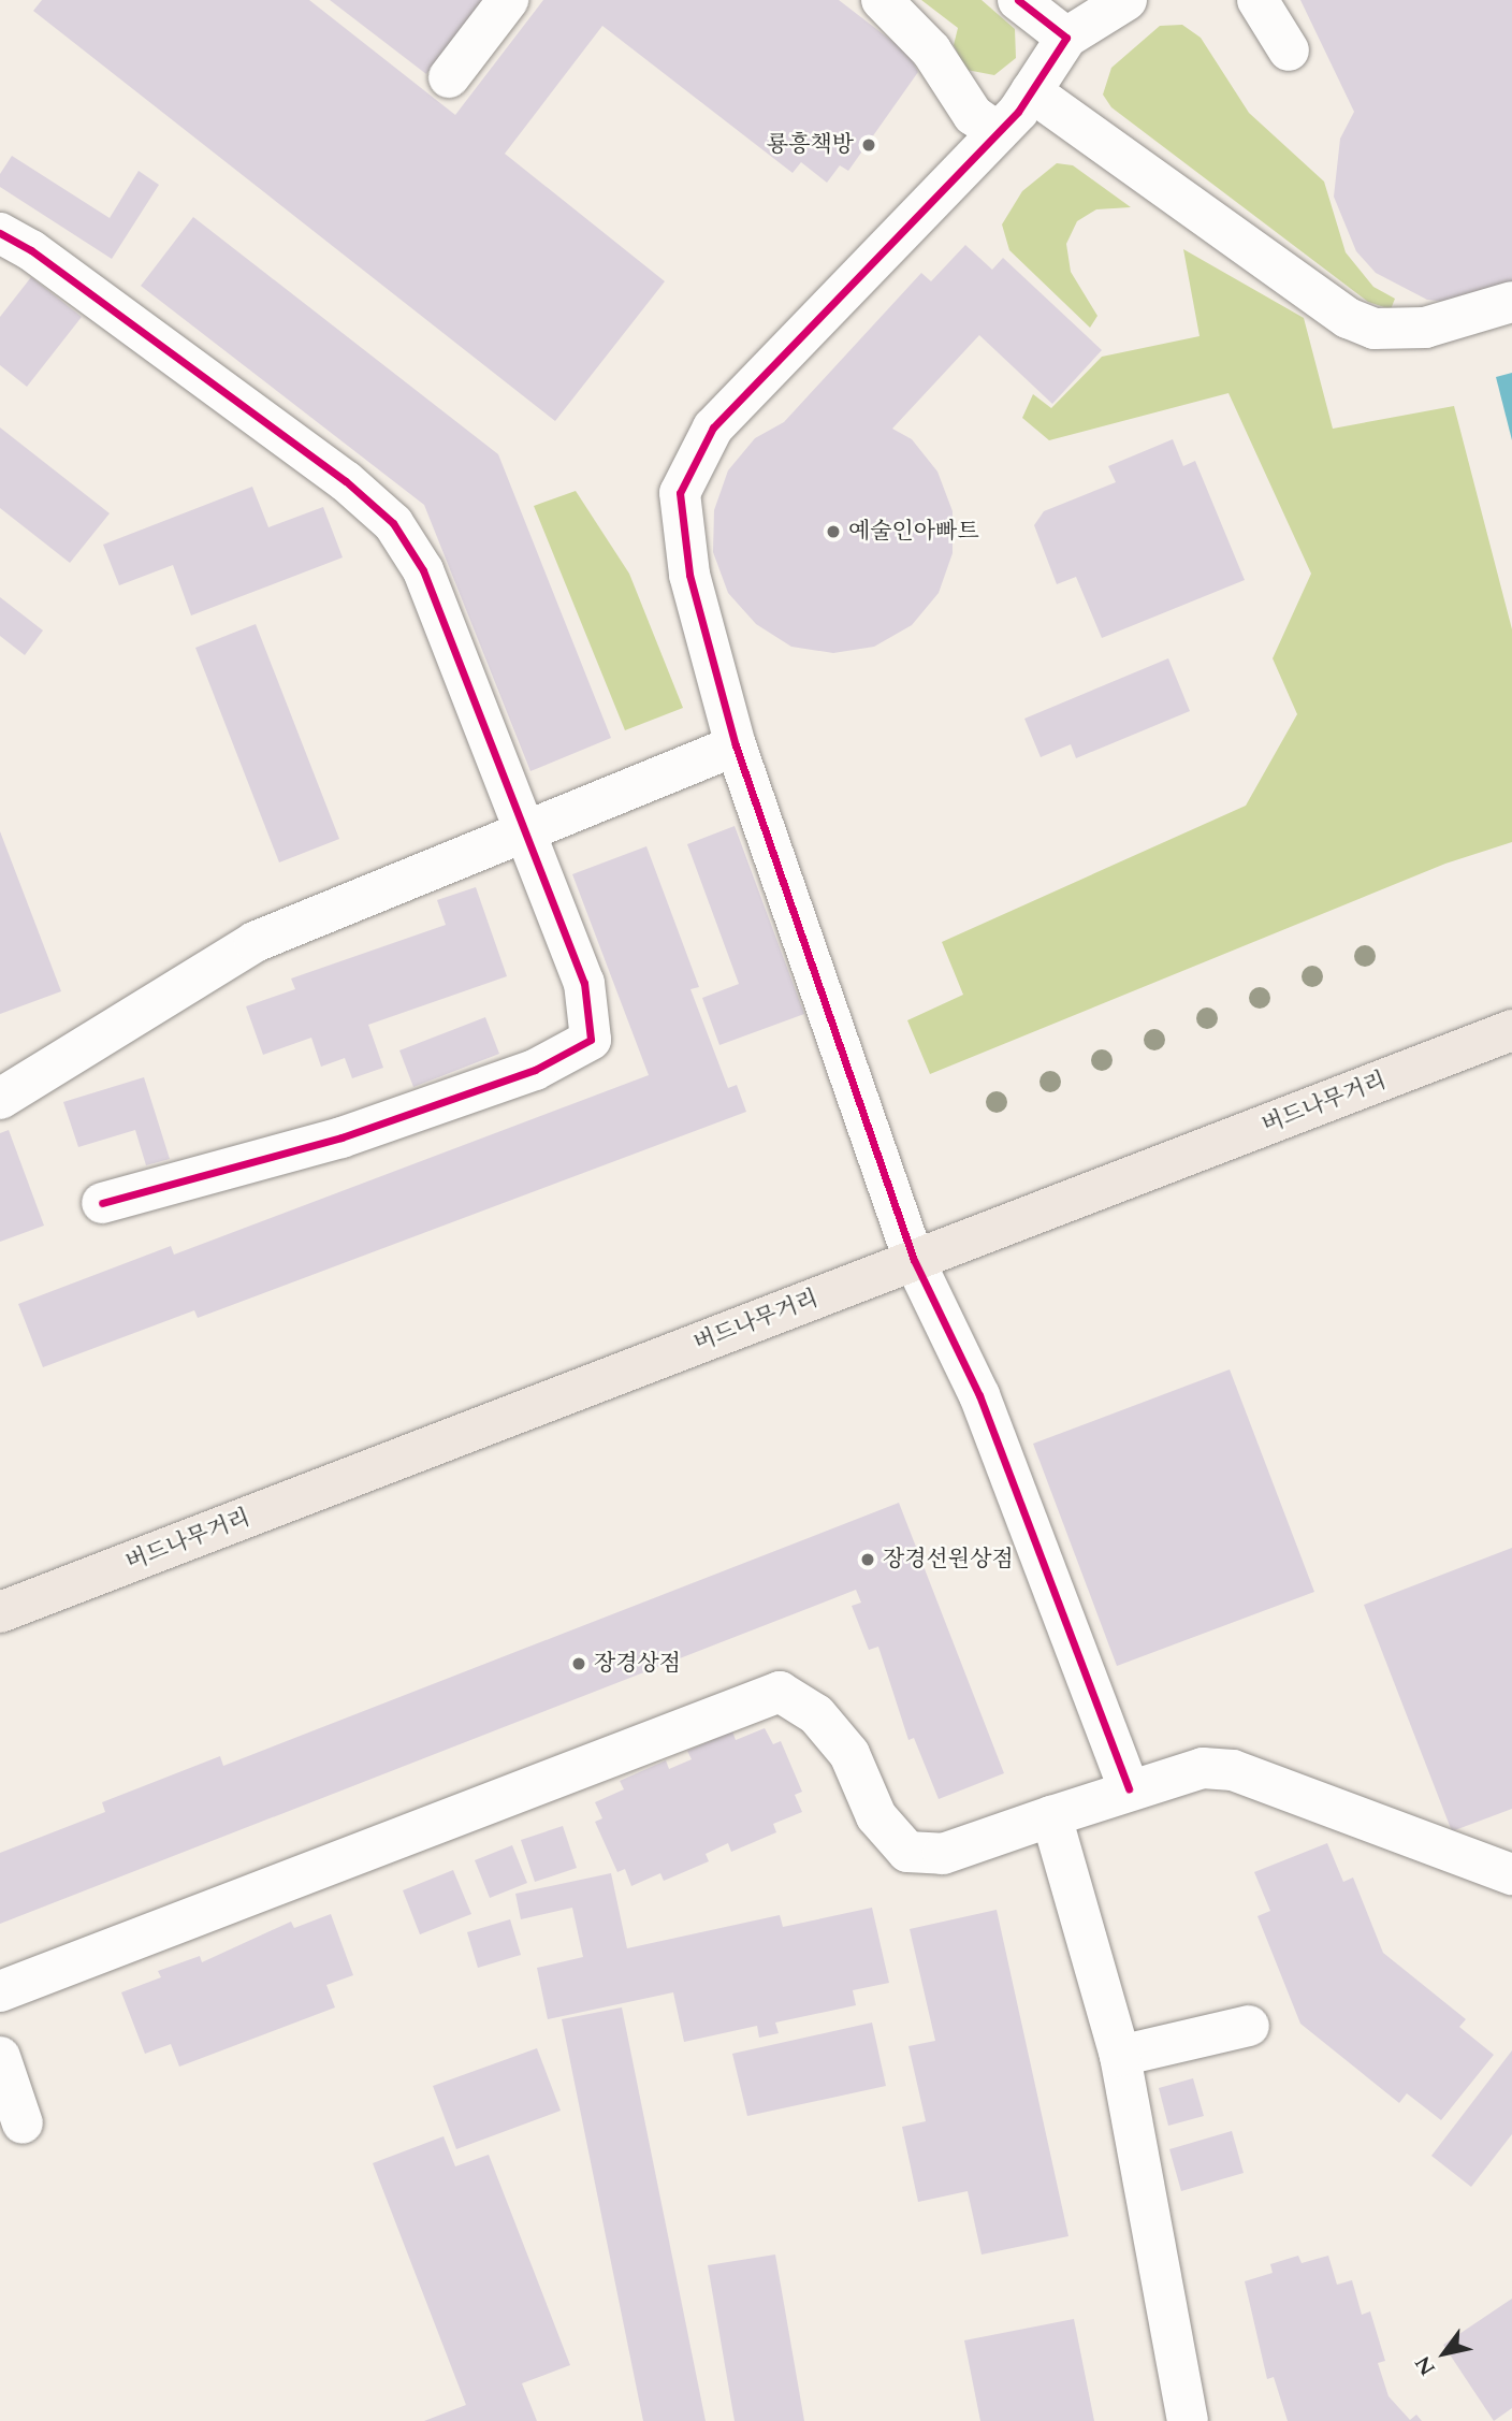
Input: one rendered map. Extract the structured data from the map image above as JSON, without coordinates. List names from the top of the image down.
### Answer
{
  "streets": {
    "main road": ["버드나무거리"]
  },
  "places": [
    "룡흥책방",
    "예술인아빠트",
    "장경선원상점",
    "장경상점"
  ],
  "north": "bottom left"
}
